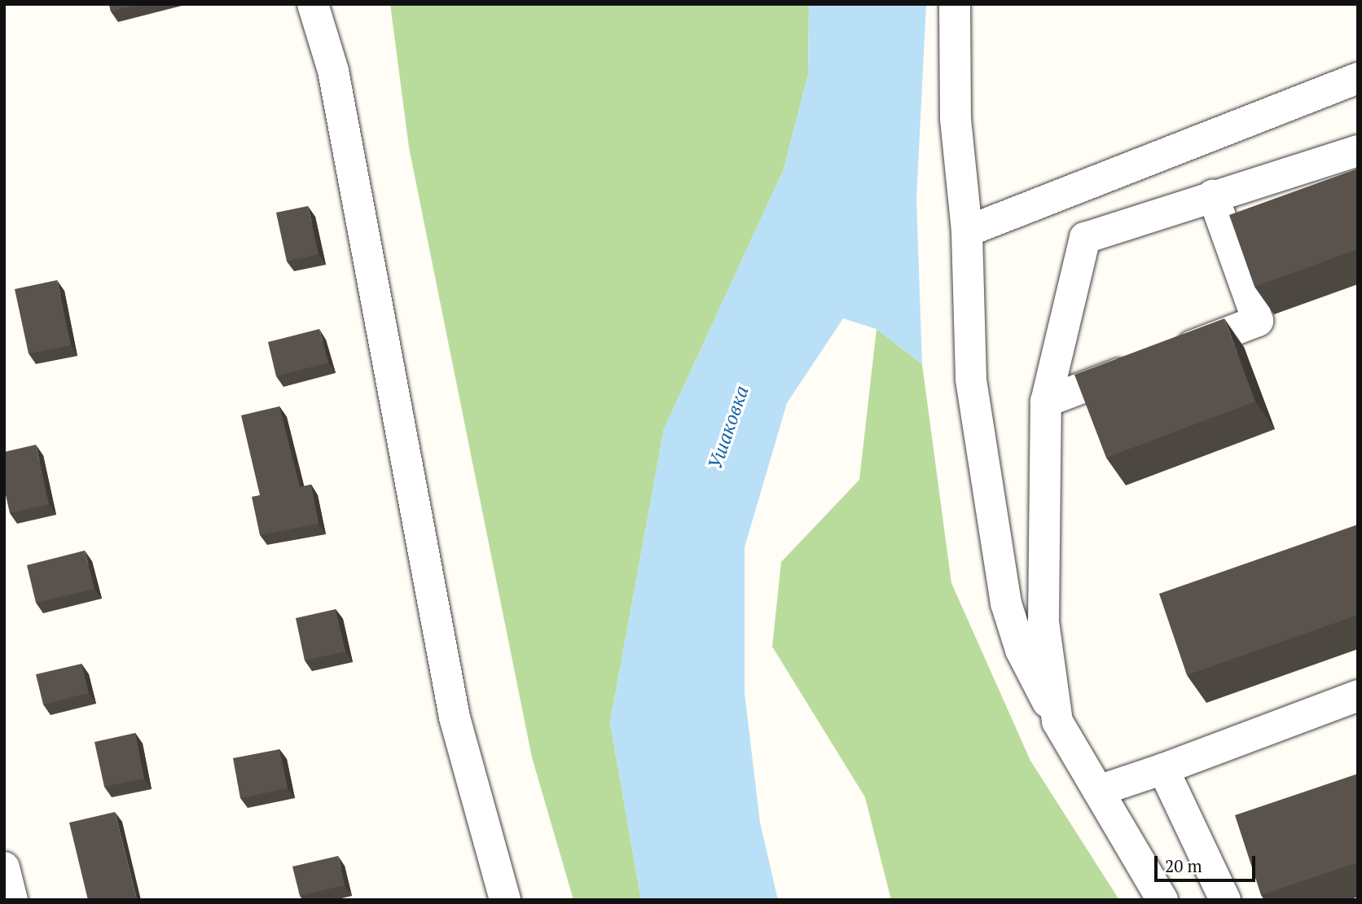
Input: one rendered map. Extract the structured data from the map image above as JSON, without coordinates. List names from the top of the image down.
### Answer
{
  "water": ["Ушаковка"],
  "scale_bar": "20 m"
}
